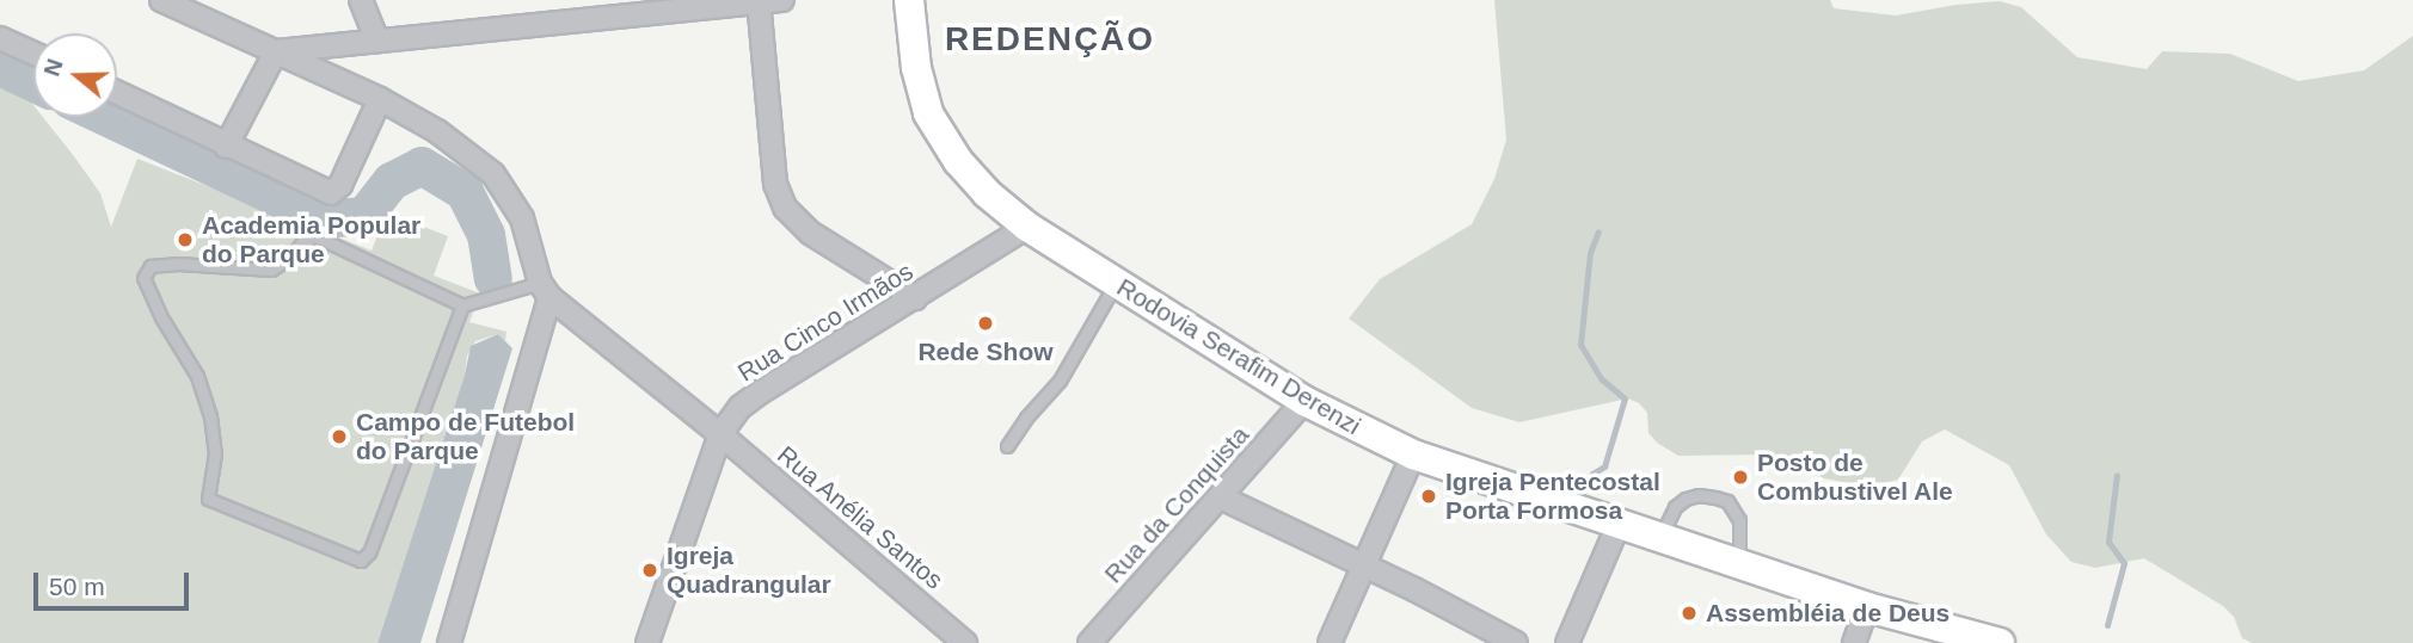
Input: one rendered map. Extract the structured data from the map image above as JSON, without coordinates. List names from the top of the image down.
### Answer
{
  "streets": {
    "main road": ["Rodovia Serafim Derenzi"],
    "street": ["Rua Cinco Irmãos", "Rua da Conquista", "Rua Anélia Santos"]
  },
  "crossings": [
    ["Rua Cinco Irmãos", "Rodovia Serafim Derenzi"],
    ["Rua Cinco Irmãos", "Rua Anélia Santos"],
    ["Rodovia Serafim Derenzi", "Rua da Conquista"]
  ],
  "districts": ["REDENÇÃO"],
  "places": [
    "Academia Popular do Parque",
    "Rede Show",
    "Campo de Futebol do Parque",
    "Posto de Combustivel Ale",
    "Igreja Pentecostal Porta Formosa",
    "Igreja Quadrangular",
    "Assembléia de Deus"
  ],
  "scale_bar": "50 m",
  "north": "left"
}
